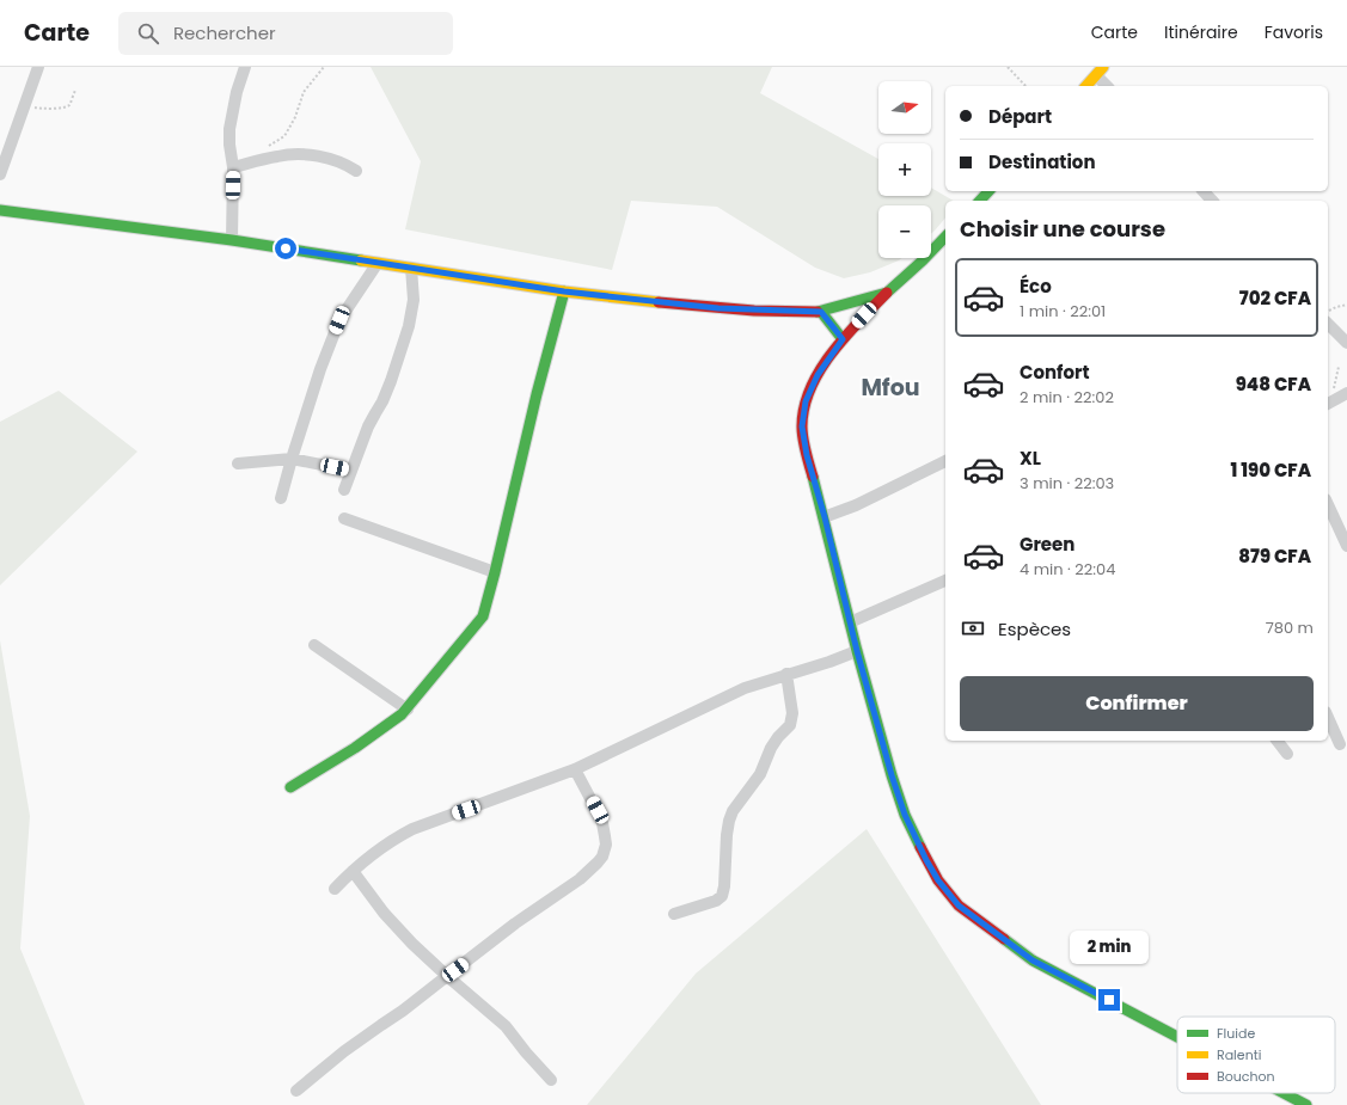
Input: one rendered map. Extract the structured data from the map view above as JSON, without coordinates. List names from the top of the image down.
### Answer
{
  "districts": ["Mfou"],
  "legend": ["Fluide", "Ralenti", "Bouchon"],
  "north": "right",
  "page": {
    "header": "Carte",
    "search": "Rechercher",
    "nav": ["Carte", "Itinéraire", "Favoris"],
    "map_buttons": ["+", "−"],
    "banner": ["Départ", "Destination"],
    "heading": "Choisir une course",
    "list": [
      {
        "name": "Éco",
        "note": "1 min · 22:01",
        "value": "702 CFA"
      },
      {
        "name": "Confort",
        "note": "2 min · 22:02",
        "value": "948 CFA"
      },
      {
        "name": "XL",
        "note": "3 min · 22:03",
        "value": "1 190 CFA"
      },
      {
        "name": "Green",
        "note": "4 min · 22:04",
        "value": "879 CFA"
      }
    ],
    "pay": ["Espèces", "780 m"],
    "buttons": "Confirmer",
    "bubble": "2 min"
  }
}
